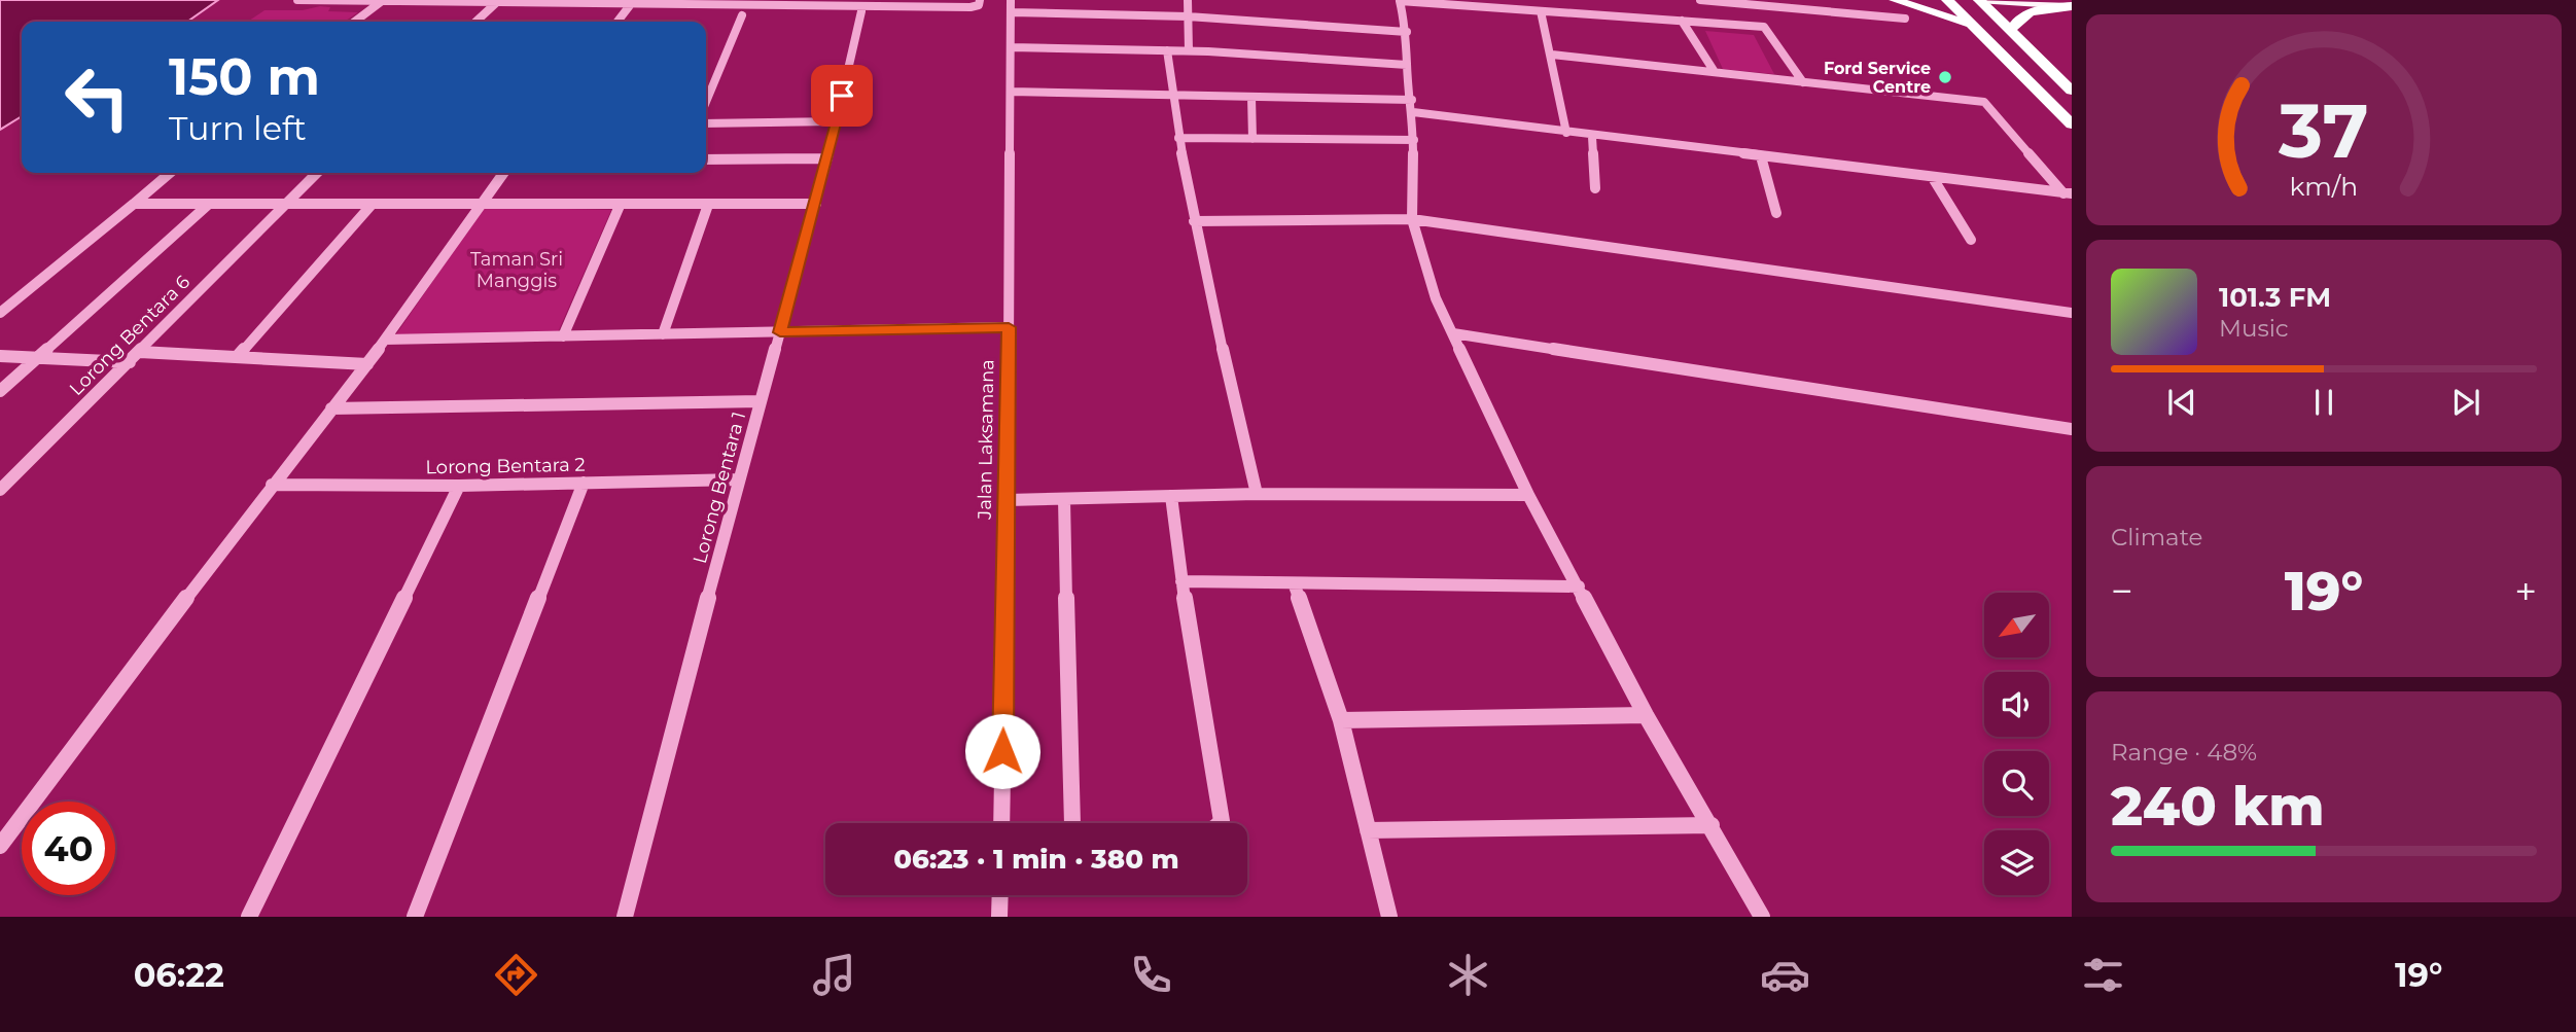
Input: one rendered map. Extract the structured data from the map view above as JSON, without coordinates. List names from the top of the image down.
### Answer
{
  "streets": {
    "street": [
      "Lorong Bentara 6",
      "Jalan Laksamana",
      "Lorong Bentara 2",
      "Lorong Bentara 1"
    ]
  },
  "crossings": [
    ["Lorong Bentara 2", "Lorong Bentara 1"]
  ],
  "parks": ["Taman Sri Manggis"],
  "places": ["Ford Service Centre"],
  "north": "bottom left",
  "page": {
    "turn": ["150 m", "Turn left"],
    "song": ["101.3 FM", "Music"],
    "tile": [
      "Climate",
      ["Range · 48%", "240 km"]
    ],
    "heat": ["−", "19°", "+"],
    "limit": "40",
    "trip": "06:23 · 1 min · 380 m",
    "tabs": ["06:22", "19°"],
    "gauge": ["37", "km/h"]
  }
}
